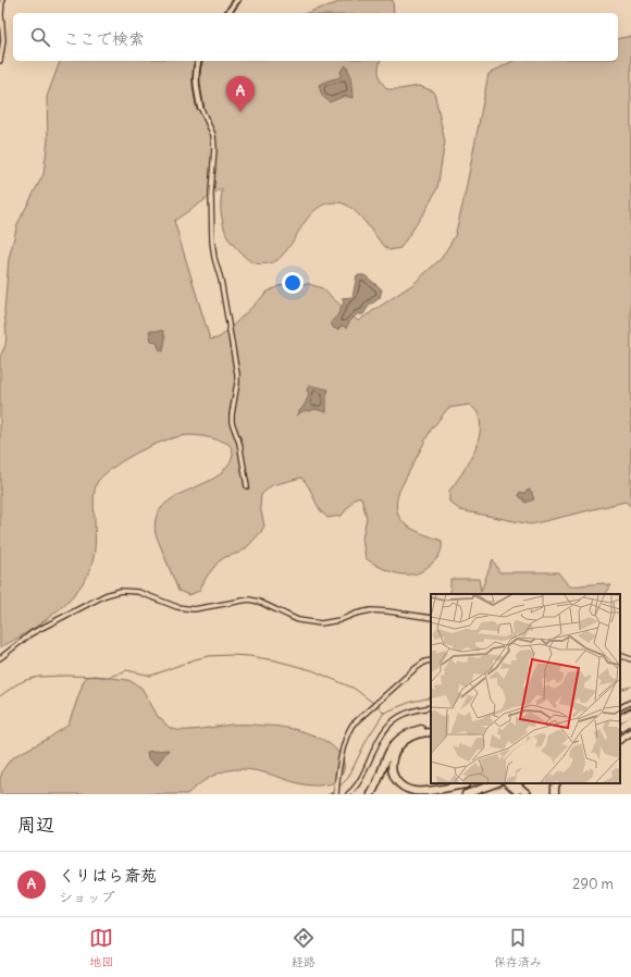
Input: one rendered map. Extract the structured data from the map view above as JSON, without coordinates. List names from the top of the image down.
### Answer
{
  "page": {
    "search": "ここで検索",
    "pins": "A",
    "heading": "周辺",
    "list": [
      {
        "mark": "A",
        "name": "くりはら斎苑",
        "note": "ショップ",
        "value": "290 m"
      }
    ],
    "nav": ["地図", "経路", "保存済み"]
  }
}
